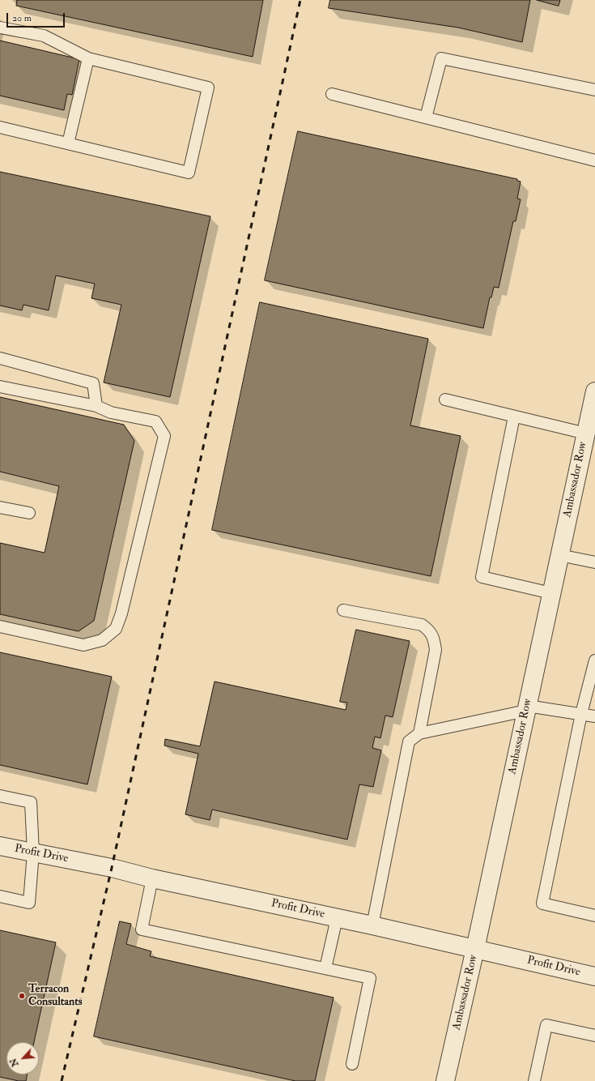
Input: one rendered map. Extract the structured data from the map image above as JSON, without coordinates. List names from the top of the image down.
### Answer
{
  "streets": {
    "street": ["Ambassador Row", "Profit Drive"]
  },
  "crossings": [
    ["Ambassador Row", "Profit Drive"]
  ],
  "places": ["Terracon Consultants"],
  "scale_bar": "20 m",
  "north": "bottom left"
}
